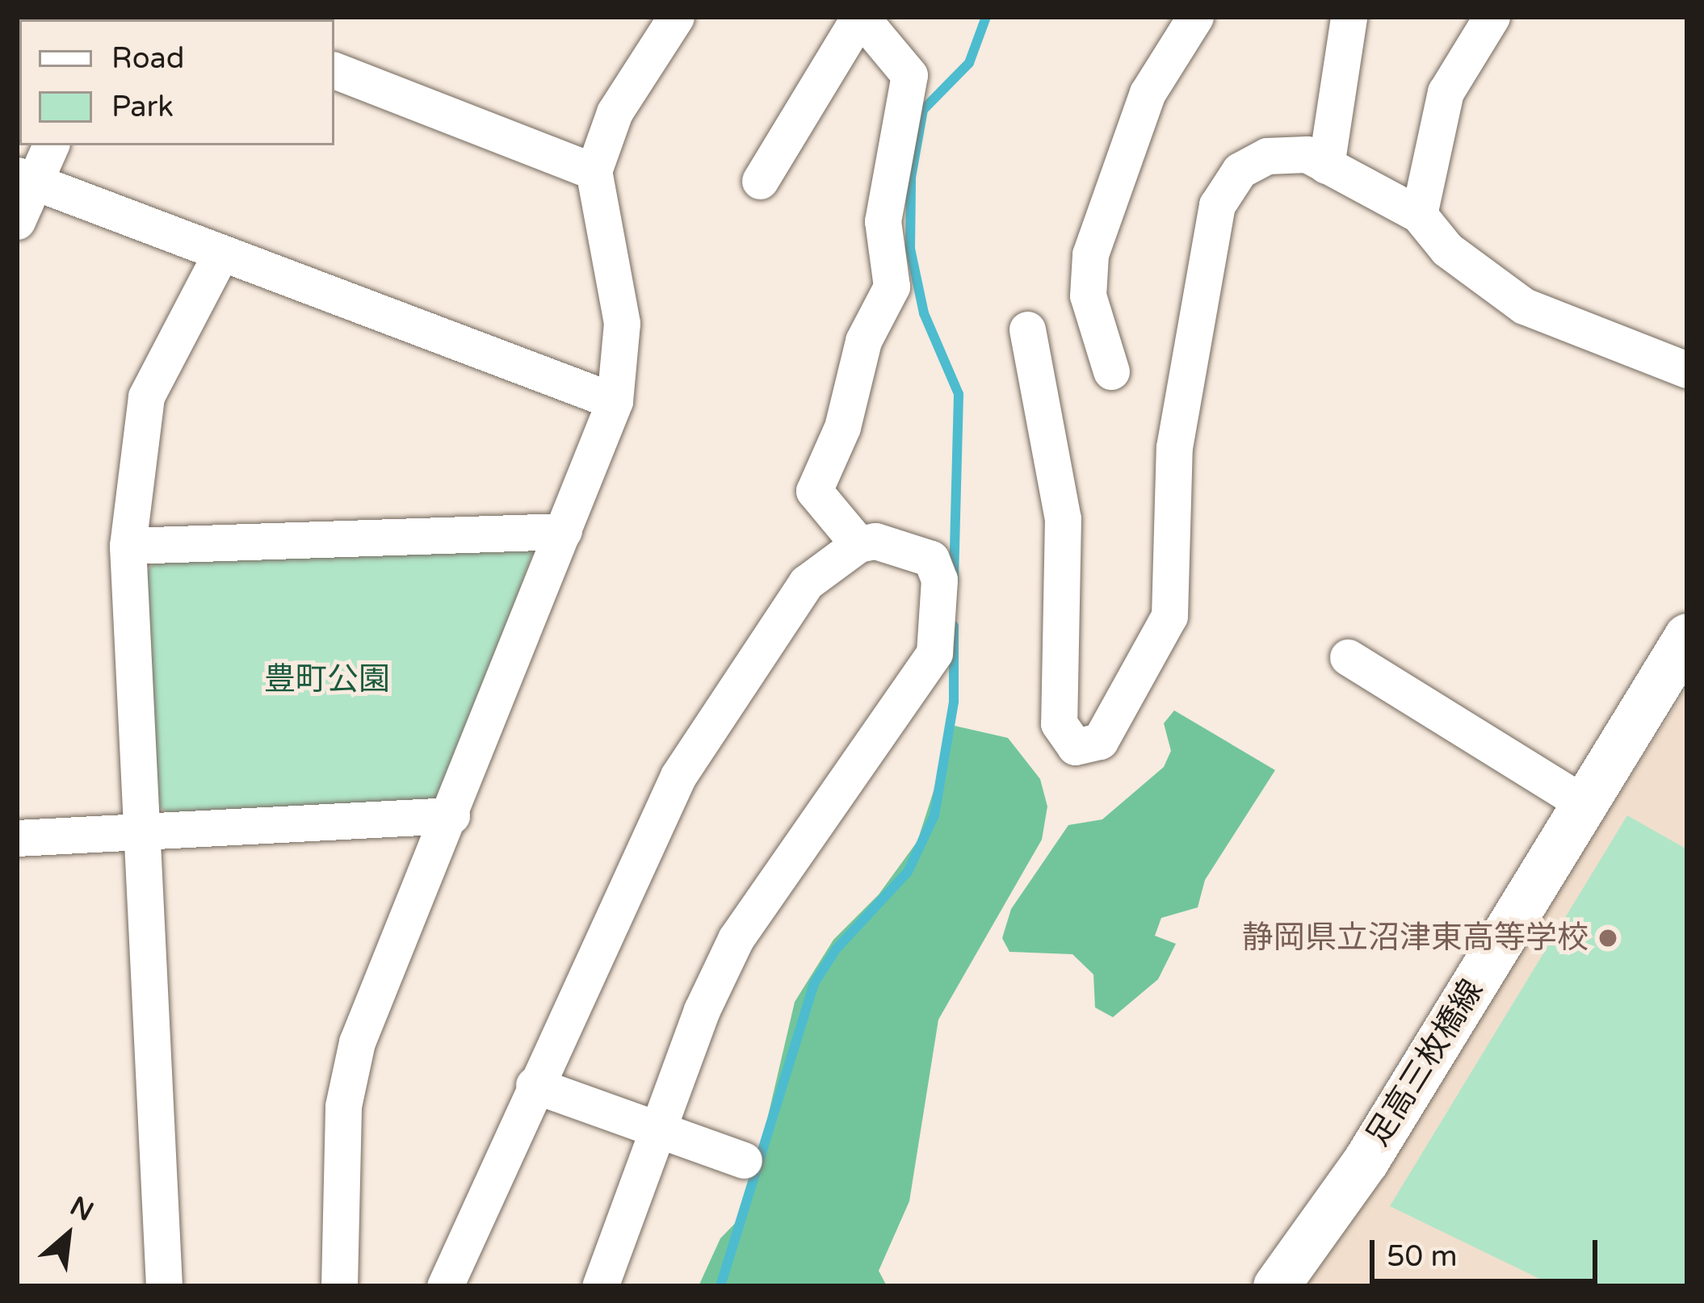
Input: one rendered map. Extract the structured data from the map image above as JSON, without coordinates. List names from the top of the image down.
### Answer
{
  "streets": {
    "main road": ["足高三枚橋線"]
  },
  "parks": ["豊町公園"],
  "places": ["静岡県立沼津東高等学校"],
  "legend": ["Road", "Park"],
  "scale_bar": "50 m",
  "north": "top right"
}
